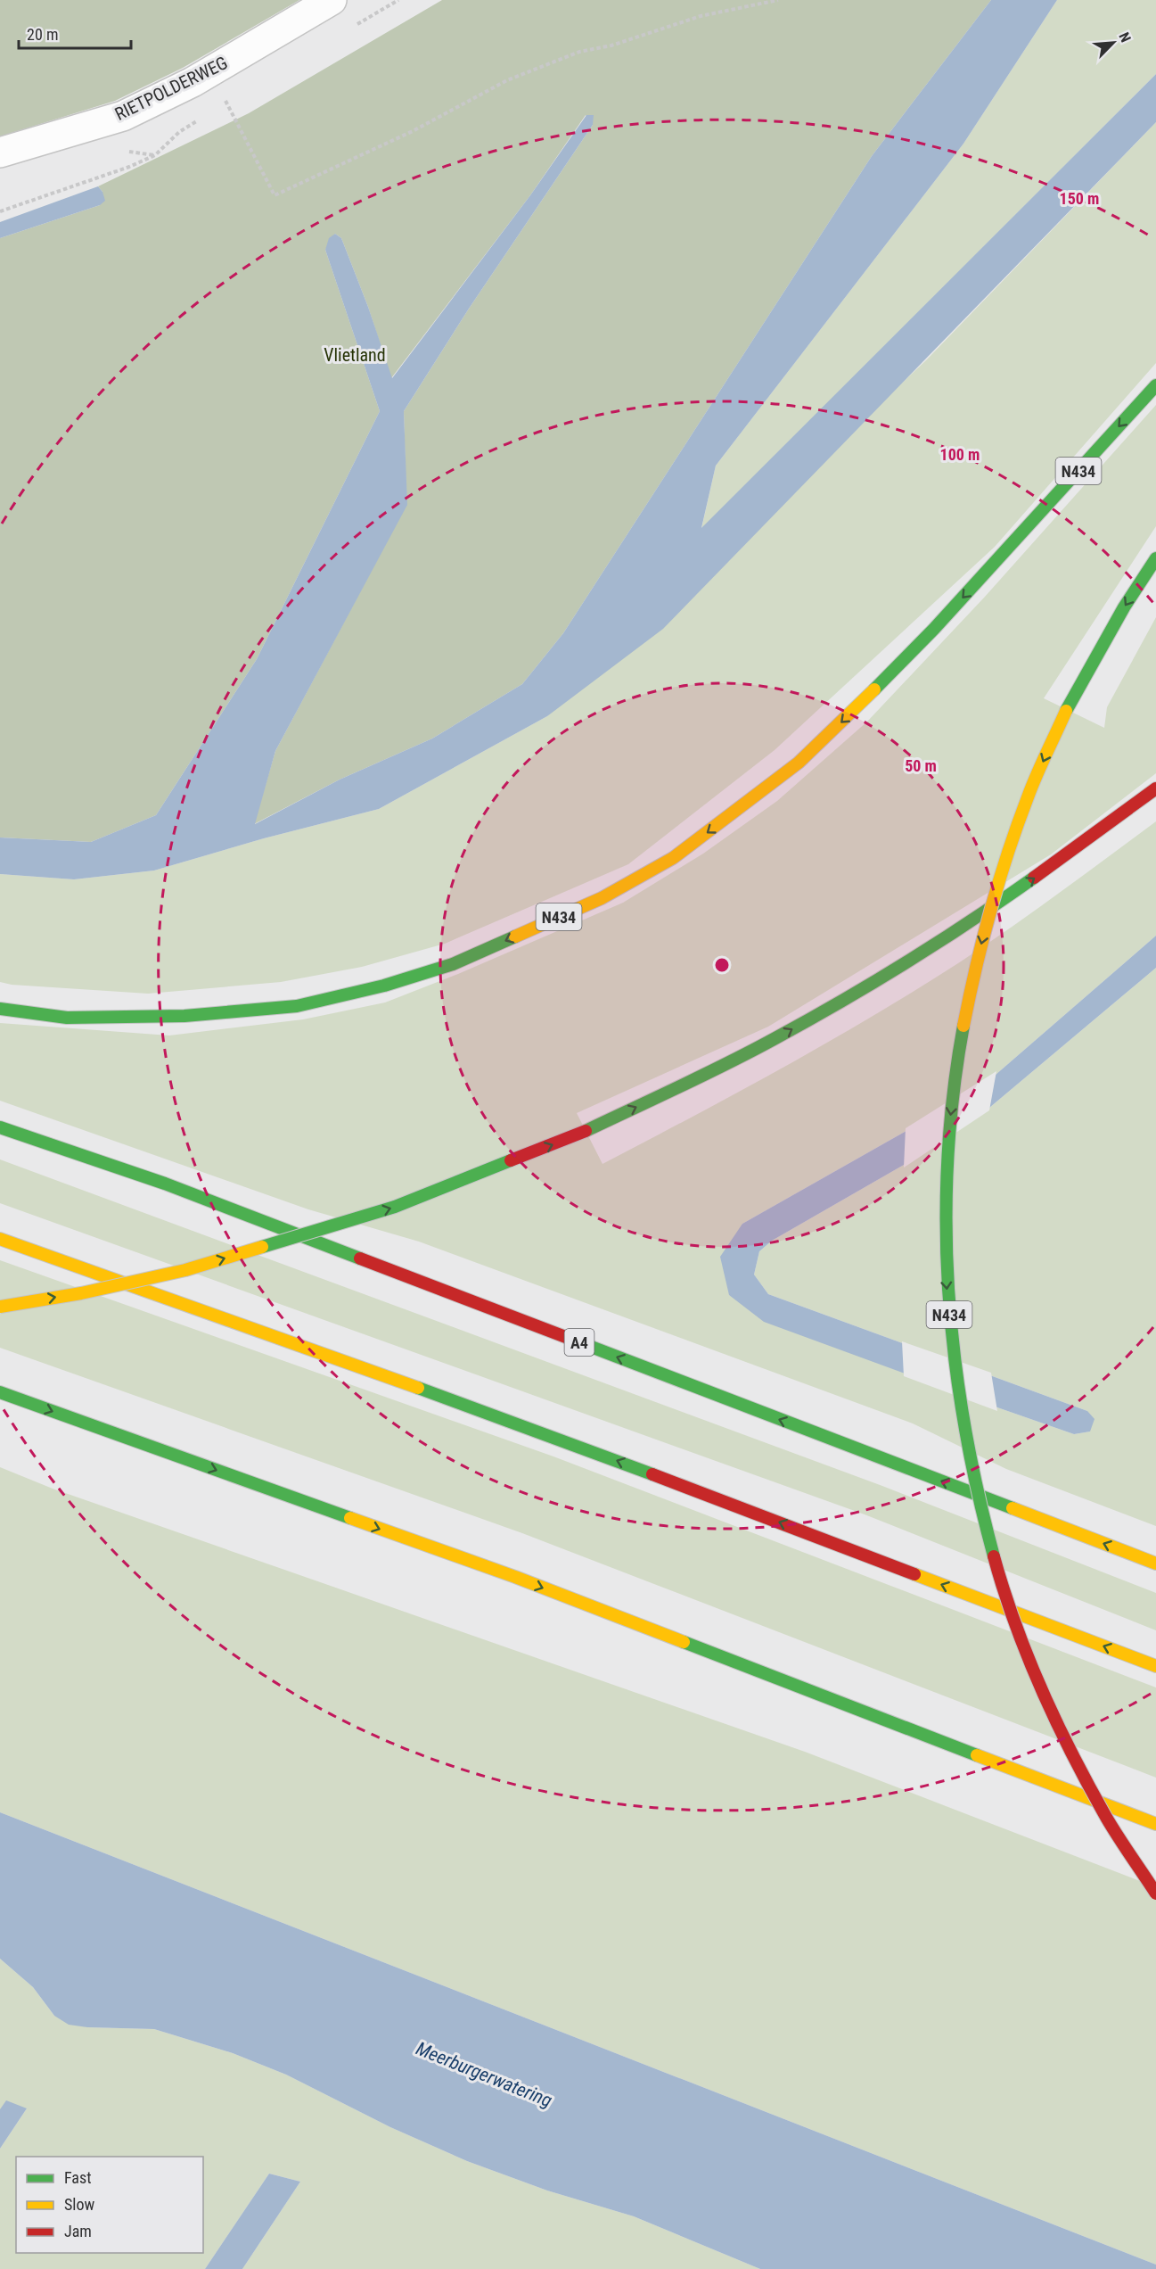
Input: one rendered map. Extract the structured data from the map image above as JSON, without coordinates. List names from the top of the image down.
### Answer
{
  "streets": {
    "highway": ["N434", "A4"],
    "street": ["RIETPOLDERWEG"]
  },
  "water": ["Meerburgerwatering"],
  "parks": ["Vlietland"],
  "legend": ["Fast", "Slow", "Jam"],
  "scale_bar": "20 m",
  "north": "top right",
  "rings": ["150 m", "100 m", "50 m"]
}
